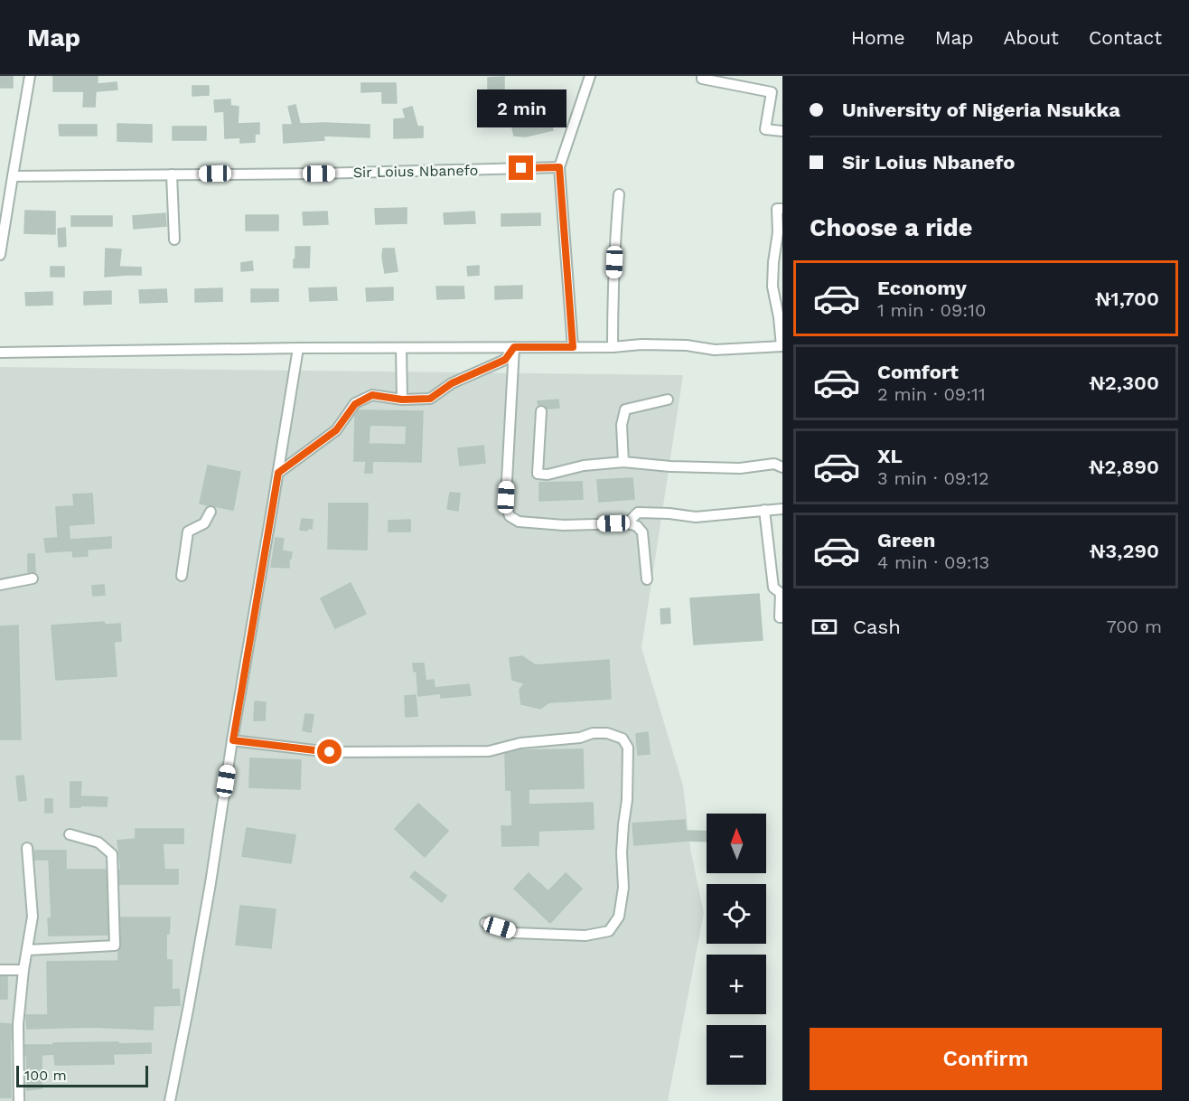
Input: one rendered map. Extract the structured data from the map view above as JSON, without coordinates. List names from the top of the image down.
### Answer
{
  "streets": {
    "street": ["Sir Loius Nbanefo"]
  },
  "scale_bar": "100 m",
  "north": "top",
  "page": {
    "header": "Map",
    "nav": [
      "Home",
      "Map",
      "About",
      "Contact"
    ],
    "banner": ["University of Nigeria Nsukka", "Sir Loius Nbanefo"],
    "bubble": "2 min",
    "heading": "Choose a ride",
    "list": [
      {
        "name": "Economy",
        "note": "1 min · 09:10",
        "value": "₦1,700"
      },
      {
        "name": "Comfort",
        "note": "2 min · 09:11",
        "value": "₦2,300"
      },
      {
        "name": "XL",
        "note": "3 min · 09:12",
        "value": "₦2,890"
      },
      {
        "name": "Green",
        "note": "4 min · 09:13",
        "value": "₦3,290"
      }
    ],
    "pay": ["Cash", "700 m"],
    "map_buttons": ["+", "−"],
    "buttons": "Confirm",
    "scale": "100 m"
  }
}
